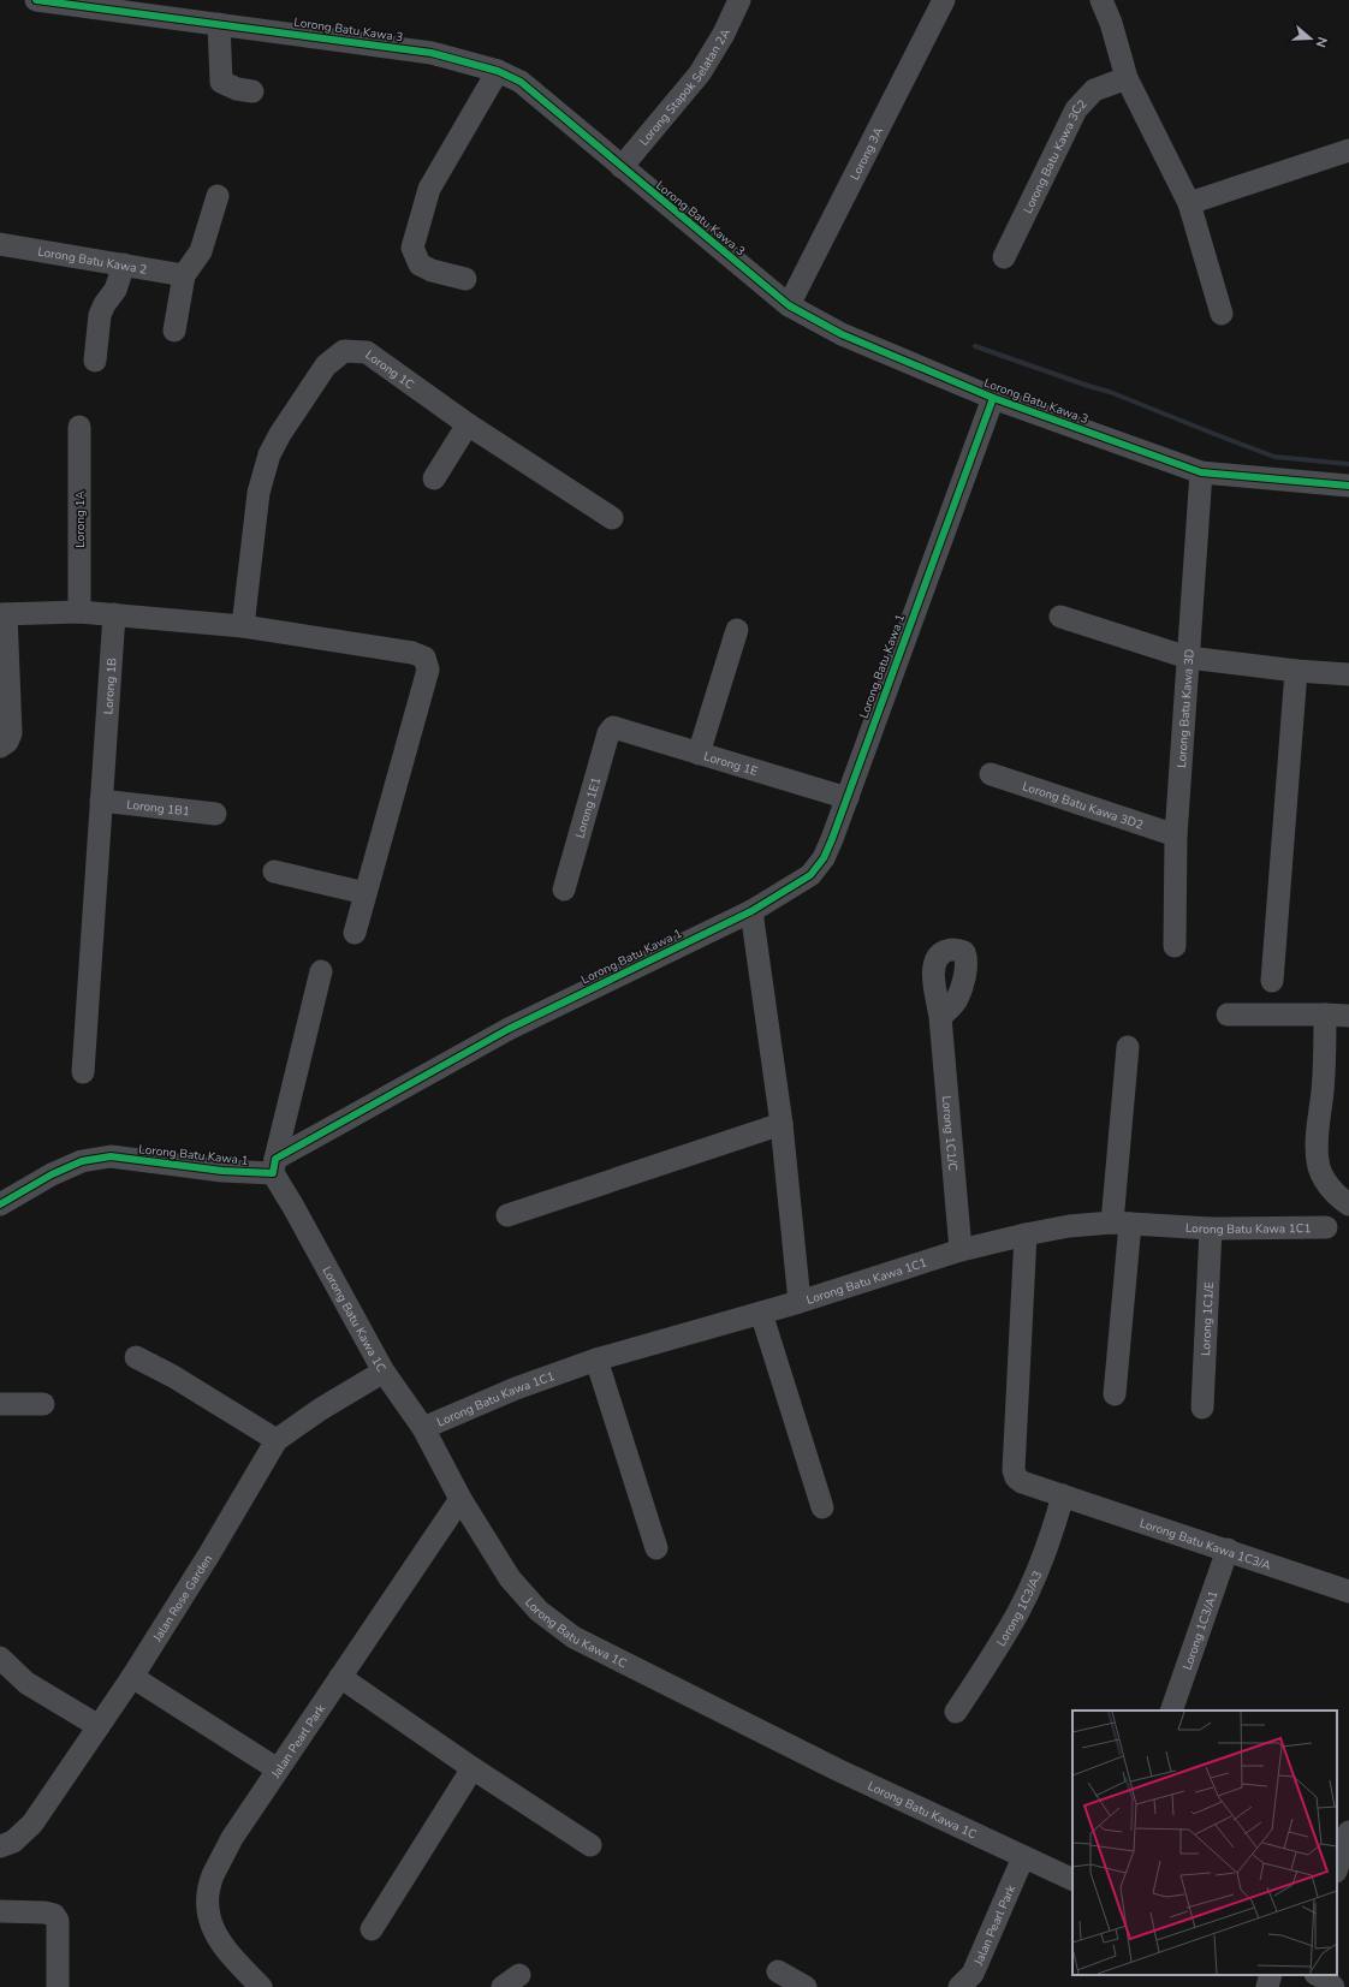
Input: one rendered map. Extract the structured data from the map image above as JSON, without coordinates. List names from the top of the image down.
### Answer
{
  "streets": {
    "street": [
      "Lorong Batu Kawa 3",
      "Lorong Stapok Selatan 2A",
      "Lorong 3A",
      "Lorong Batu Kawa 3C2",
      "Lorong Batu Kawa 2",
      "Lorong 1C",
      "Lorong 1A",
      "Lorong Batu Kawa 1",
      "Lorong 1B",
      "Lorong Batu Kawa 3D",
      "Lorong 1E",
      "Lorong Batu Kawa 3D2",
      "Lorong 1B1",
      "Lorong 1E1",
      "Lorong 1C1/C",
      "Lorong Batu Kawa 1C1",
      "Lorong Batu Kawa 1C",
      "Lorong 1C1/E",
      "Lorong Batu Kawa 1C3/A",
      "Jalan Rose Garden",
      "Lorong 1C3/A3",
      "Lorong 1C3/A1",
      "Jalan Pearl Park"
    ]
  },
  "crossings": [
    ["Lorong Batu Kawa 3", "Lorong Stapok Selatan 2A"],
    ["Lorong Batu Kawa 3", "Lorong 3A"],
    ["Lorong Batu Kawa 3", "Lorong Batu Kawa 1"],
    ["Lorong Batu Kawa 3", "Lorong Batu Kawa 3D"],
    ["Lorong Batu Kawa 1", "Lorong 1E"],
    ["Lorong Batu Kawa 1", "Lorong Batu Kawa 1C"],
    ["Lorong 1B", "Lorong 1B1"],
    ["Lorong Batu Kawa 3D", "Lorong Batu Kawa 3D2"],
    ["Lorong 1E", "Lorong 1E1"],
    ["Lorong 1C1/C", "Lorong Batu Kawa 1C1"],
    ["Lorong Batu Kawa 1C1", "Lorong Batu Kawa 1C"],
    ["Lorong Batu Kawa 1C1", "Lorong 1C1/E"],
    ["Lorong Batu Kawa 1C1", "Lorong Batu Kawa 1C3/A"],
    ["Lorong Batu Kawa 1C", "Jalan Rose Garden"],
    ["Lorong Batu Kawa 1C", "Jalan Pearl Park"],
    ["Lorong Batu Kawa 1C3/A", "Lorong 1C3/A3"],
    ["Lorong Batu Kawa 1C3/A", "Lorong 1C3/A1"]
  ],
  "north": "right"
}
